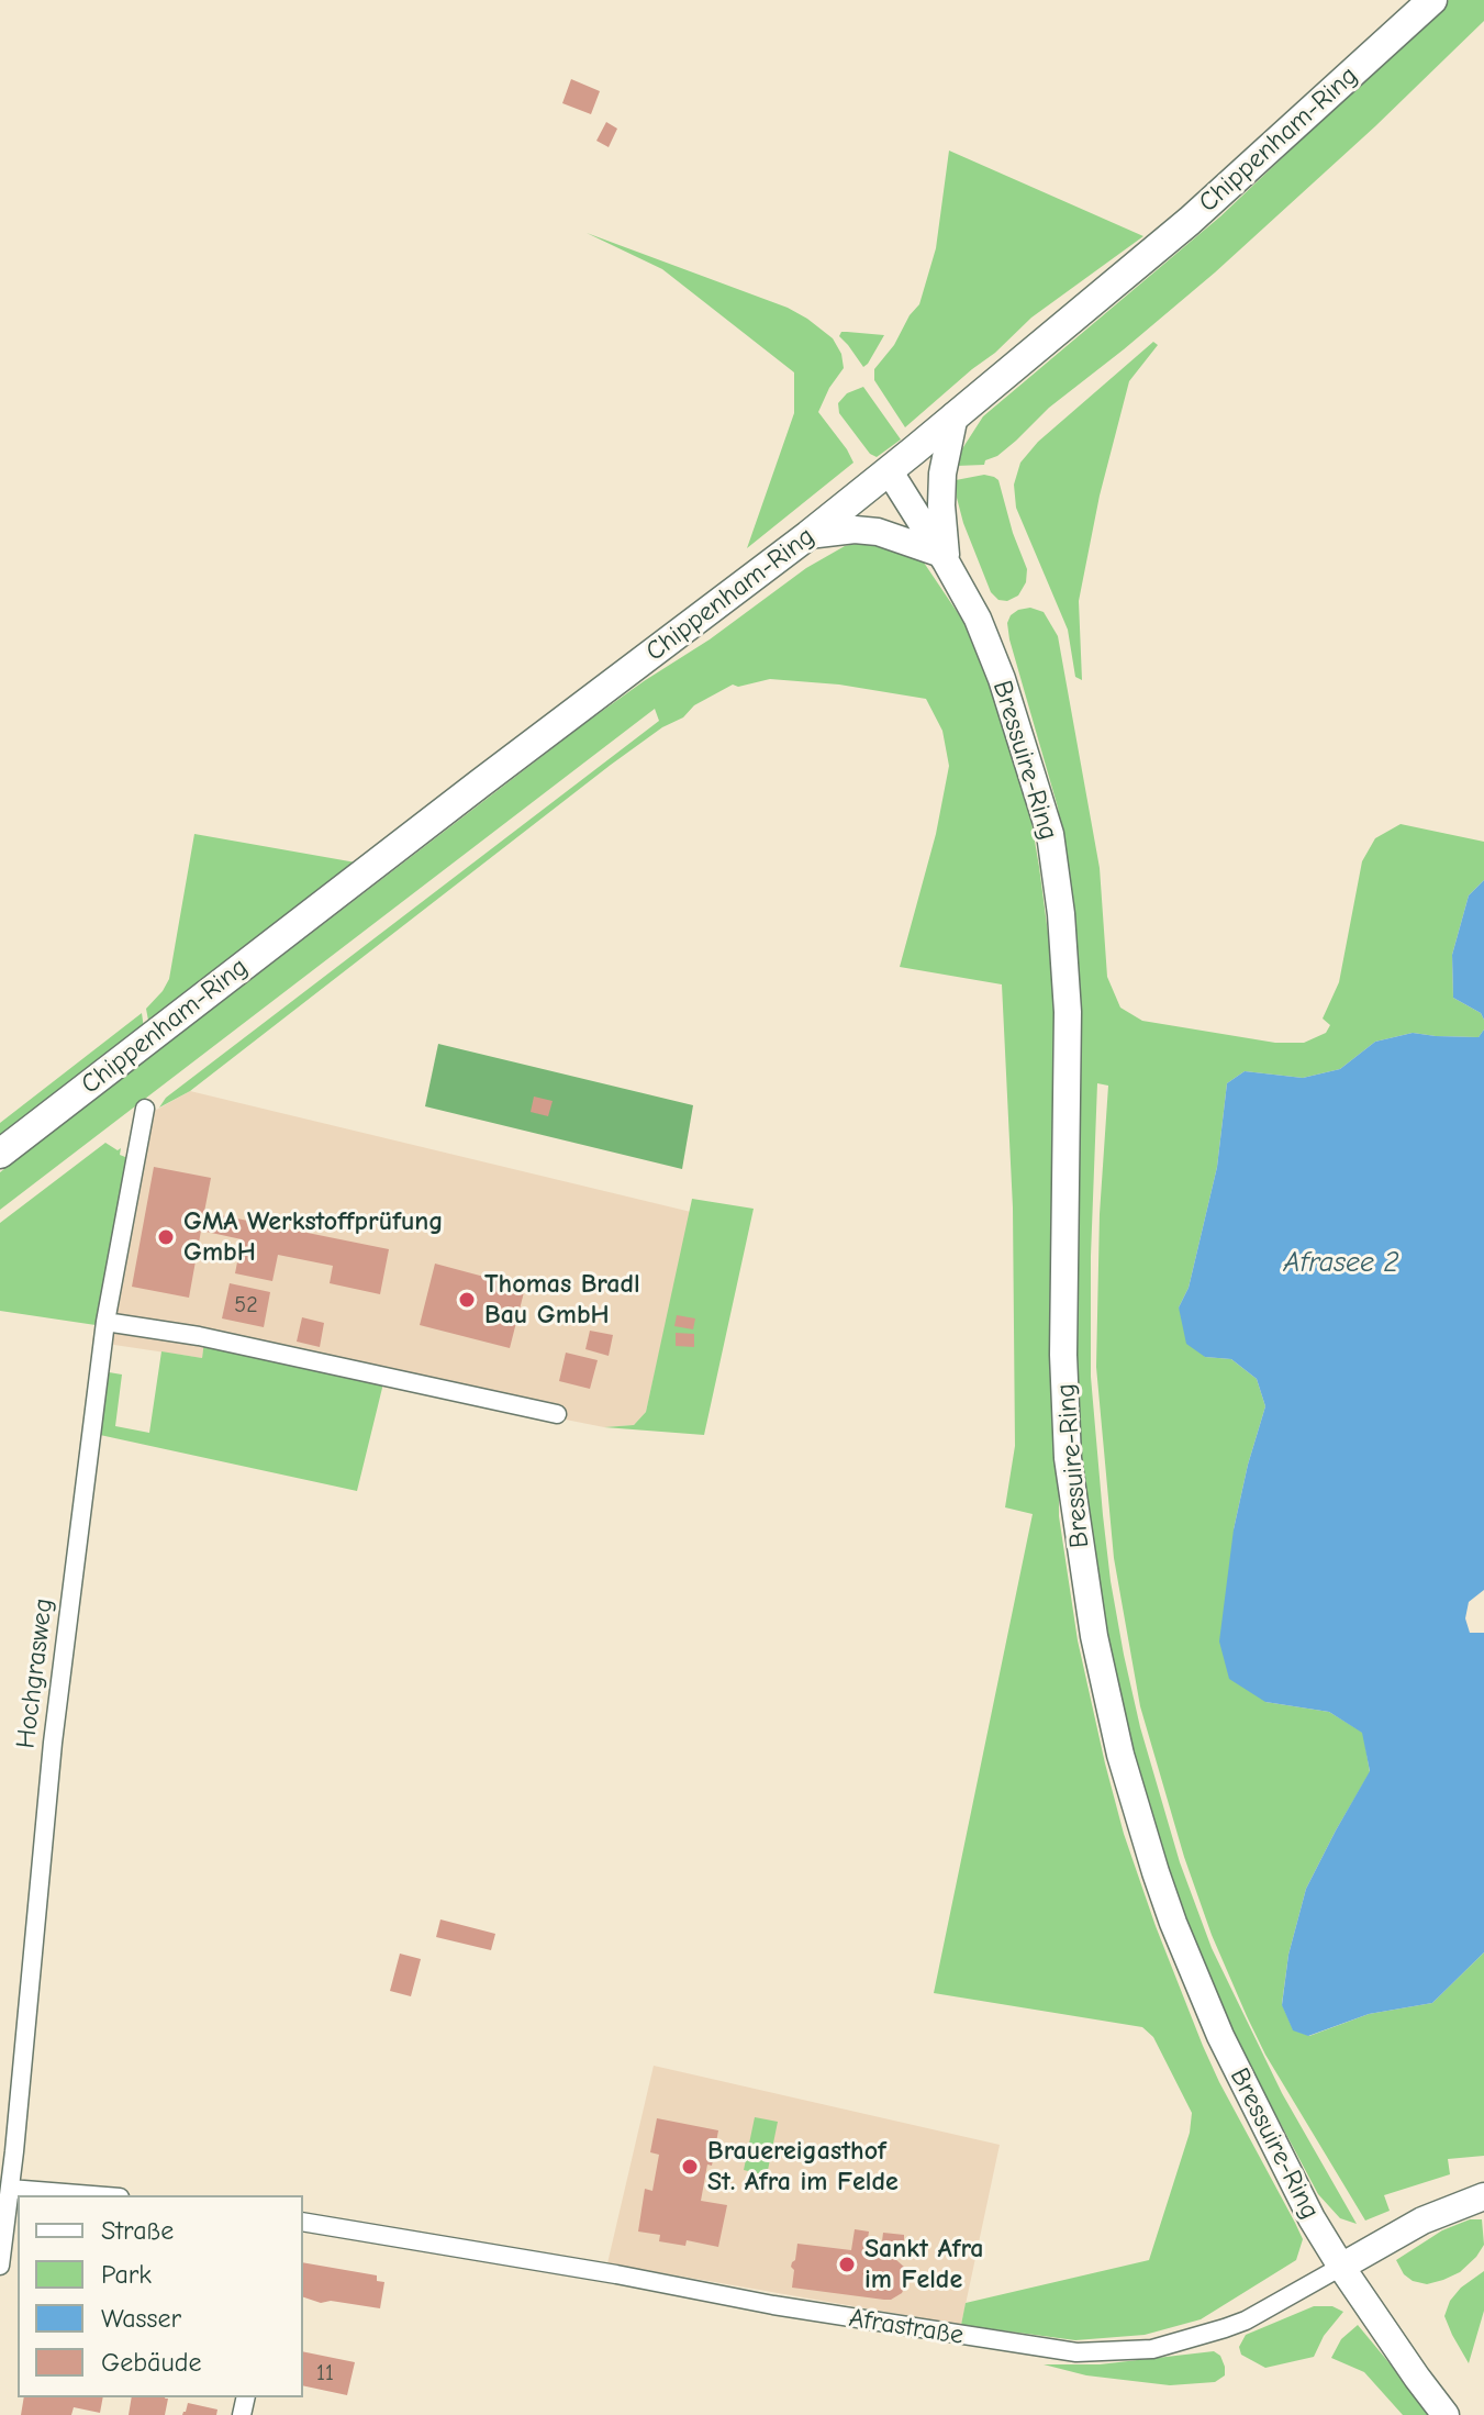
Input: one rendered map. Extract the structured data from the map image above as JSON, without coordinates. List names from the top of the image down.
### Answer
{
  "streets": {
    "main road": ["Chippenham-Ring", "Bressuire-Ring", "Afrastraße"],
    "street": ["Hochgrasweg"]
  },
  "crossings": [
    ["Chippenham-Ring", "Bressuire-Ring"],
    ["Bressuire-Ring", "Afrastraße"]
  ],
  "water": ["Afrasee 2"],
  "places": [
    "GMA Werkstoffprüfung GmbH",
    "Thomas Bradl Bau GmbH",
    "Brauereigasthof St. Afra im Felde",
    "Sankt Afra im Felde"
  ],
  "house_numbers": ["52", "11"],
  "legend": [
    "Straße",
    "Park",
    "Wasser",
    "Gebäude"
  ]
}
